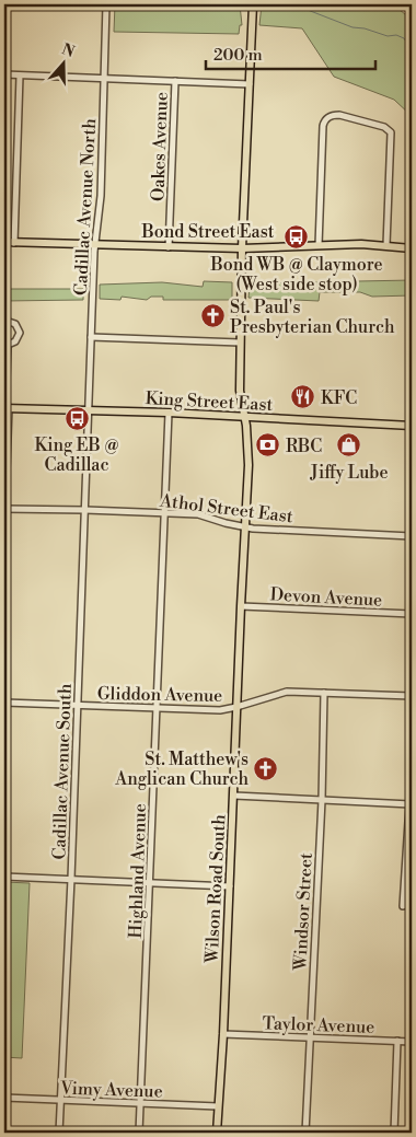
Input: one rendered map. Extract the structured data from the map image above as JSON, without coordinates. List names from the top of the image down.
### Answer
{
  "streets": {
    "main road": ["Bond Street East", "King Street East", "Wilson Road South"],
    "street": [
      "Oakes Avenue",
      "Cadillac Avenue North",
      "Athol Street East",
      "Devon Avenue",
      "Gliddon Avenue",
      "Cadillac Avenue South",
      "Highland Avenue",
      "Windsor Street",
      "Taylor Avenue",
      "Vimy Avenue"
    ]
  },
  "crossings": [
    ["Oakes Avenue", "Bond Street East"],
    ["Cadillac Avenue North", "Bond Street East"],
    ["Cadillac Avenue North", "King Street East"],
    ["Cadillac Avenue North", "Cadillac Avenue South"],
    ["Bond Street East", "Wilson Road South"],
    ["King Street East", "Cadillac Avenue South"],
    ["King Street East", "Highland Avenue"],
    ["King Street East", "Wilson Road South"],
    ["Athol Street East", "Cadillac Avenue South"],
    ["Athol Street East", "Highland Avenue"],
    ["Athol Street East", "Wilson Road South"],
    ["Devon Avenue", "Wilson Road South"],
    ["Gliddon Avenue", "Cadillac Avenue South"],
    ["Gliddon Avenue", "Highland Avenue"],
    ["Gliddon Avenue", "Wilson Road South"],
    ["Gliddon Avenue", "Windsor Street"],
    ["Cadillac Avenue South", "Vimy Avenue"],
    ["Highland Avenue", "Vimy Avenue"],
    ["Wilson Road South", "Taylor Avenue"],
    ["Wilson Road South", "Vimy Avenue"],
    ["Windsor Street", "Taylor Avenue"]
  ],
  "places": {
    "bus stop": ["Bond WB @ Claymore (West side stop)", "King EB @ Cadillac"],
    "church": ["St. Paul's Presbyterian Church", "St. Matthew's Anglican Church"],
    "restaurant": ["KFC"],
    "bank": ["RBC"],
    "shop": ["Jiffy Lube"]
  },
  "scale_bar": "200 m",
  "north": "top"
}
